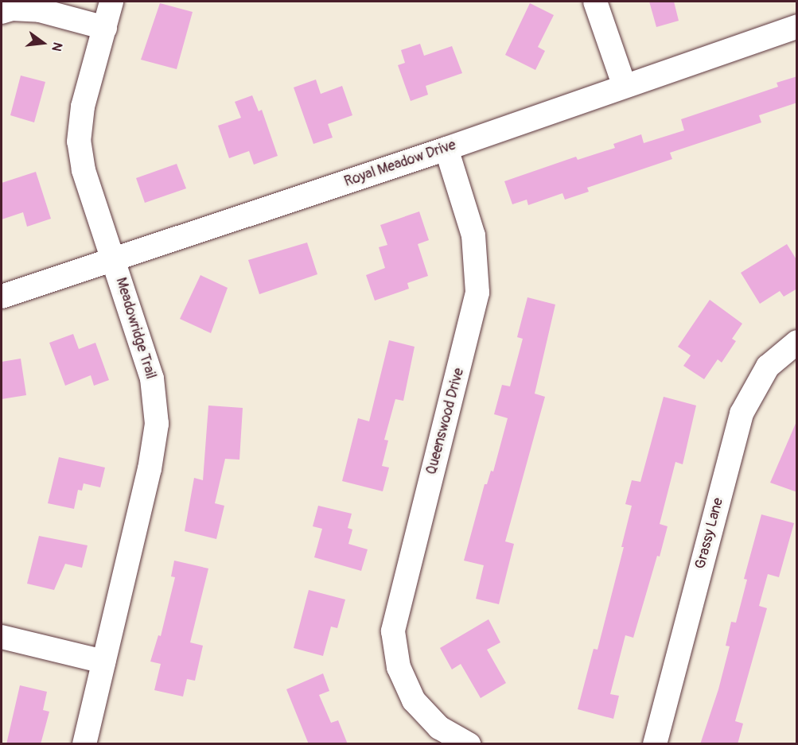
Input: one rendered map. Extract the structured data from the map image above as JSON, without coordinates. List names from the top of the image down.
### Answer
{
  "streets": {
    "street": [
      "Royal Meadow Drive",
      "Meadowridge Trail",
      "Queenswood Drive",
      "Grassy Lane"
    ]
  },
  "crossings": [
    ["Royal Meadow Drive", "Meadowridge Trail"],
    ["Royal Meadow Drive", "Queenswood Drive"]
  ],
  "north": "right"
}
